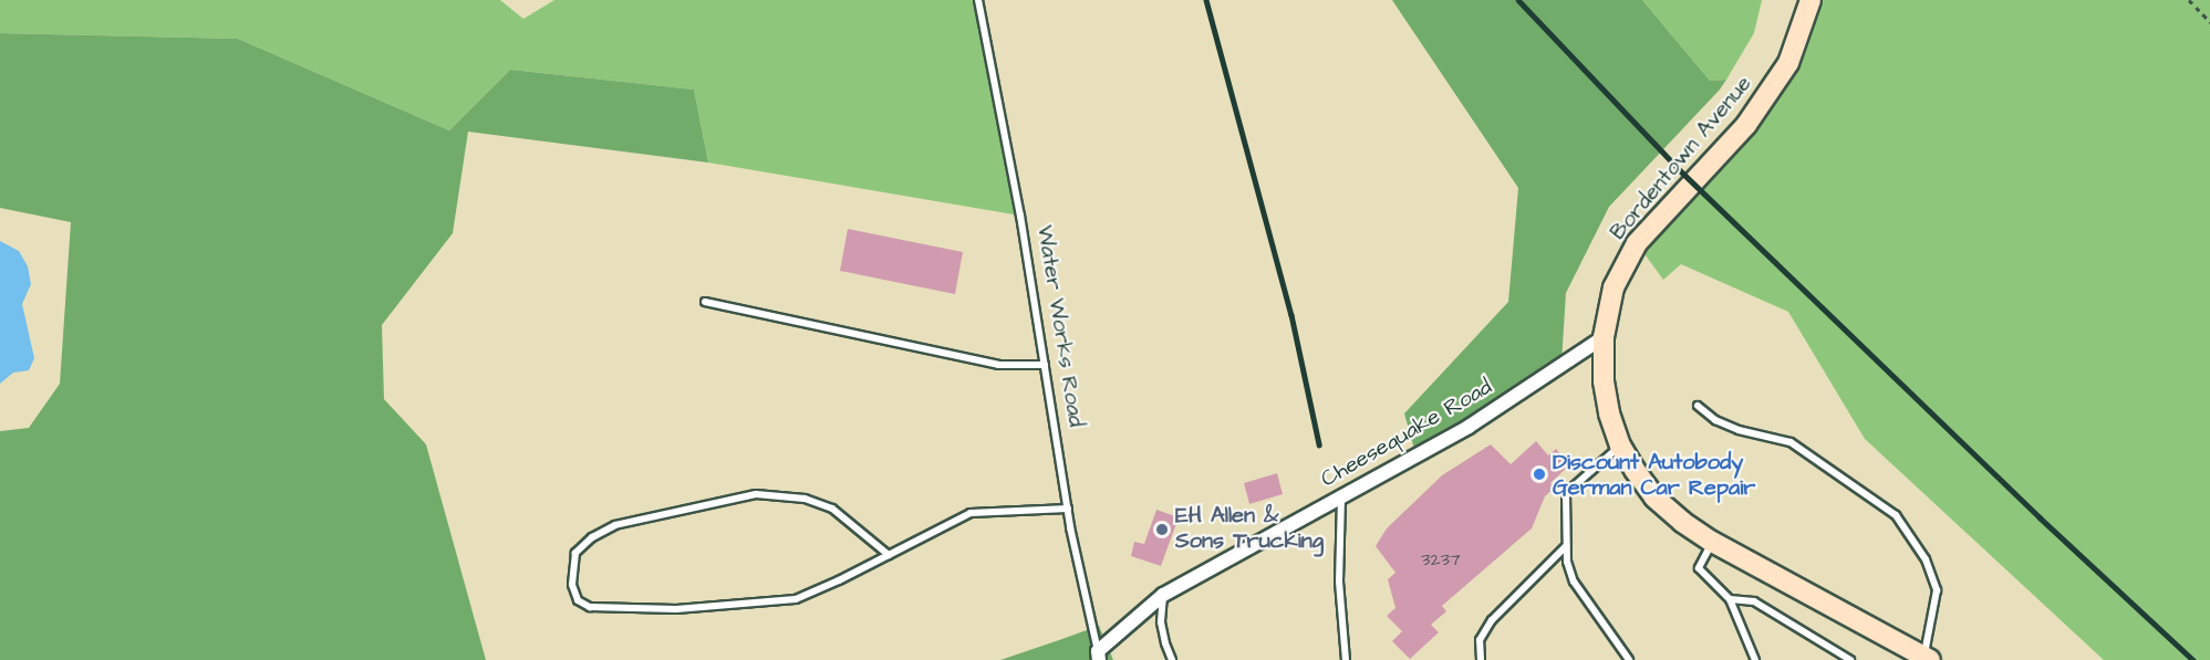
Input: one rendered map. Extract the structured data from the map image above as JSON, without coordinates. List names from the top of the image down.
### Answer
{
  "streets": {
    "main road": ["Bordentown Avenue"],
    "street": ["Cheesequake Road"],
    "lane": ["Water Works Road"]
  },
  "crossings": [
    ["Bordentown Avenue", "Cheesequake Road"],
    ["Water Works Road", "Cheesequake Road"]
  ],
  "places": ["Discount Autobody German Car Repair", "EH Allen & Sons Trucking"],
  "house_numbers": ["3237"]
}
